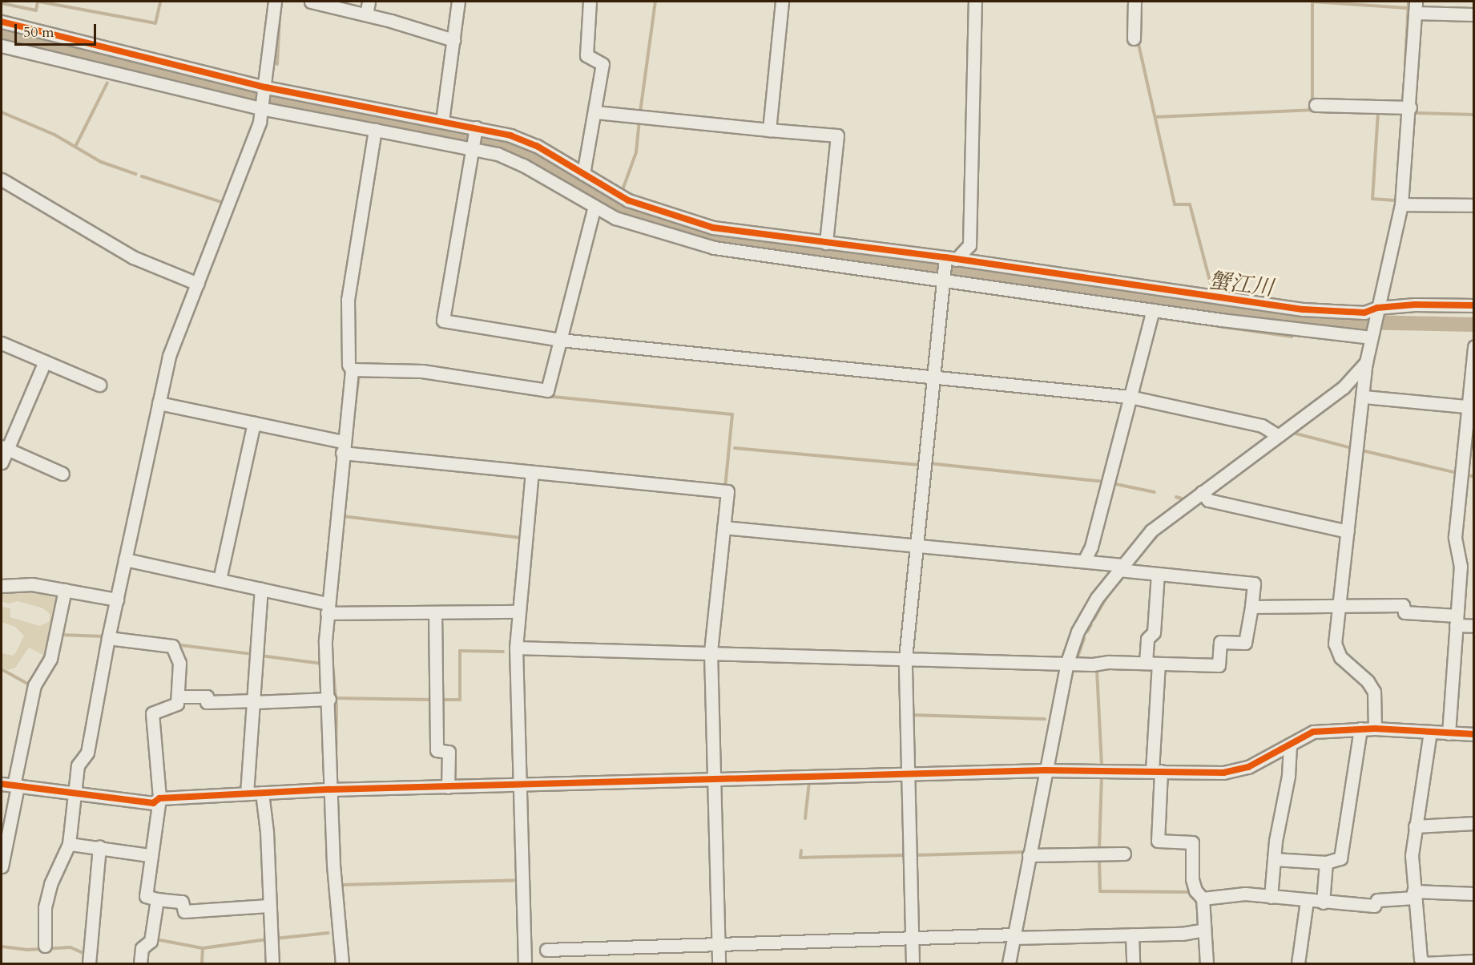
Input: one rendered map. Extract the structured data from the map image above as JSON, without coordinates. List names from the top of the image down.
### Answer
{
  "water": ["蟹江川"],
  "scale_bar": "50 m"
}
